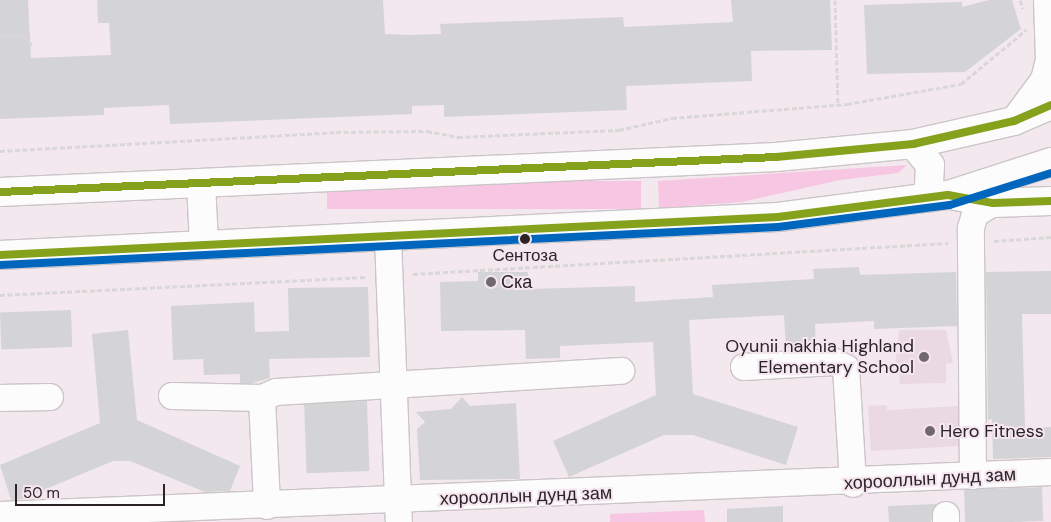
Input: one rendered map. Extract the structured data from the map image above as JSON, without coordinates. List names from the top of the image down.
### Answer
{
  "streets": {
    "street": ["хорооллын дунд зам"]
  },
  "places": [
    "Сентоза",
    "Ска",
    "Oyunii nakhia Highland Elementary School",
    "Hero Fitness"
  ],
  "scale_bar": "50 m"
}
